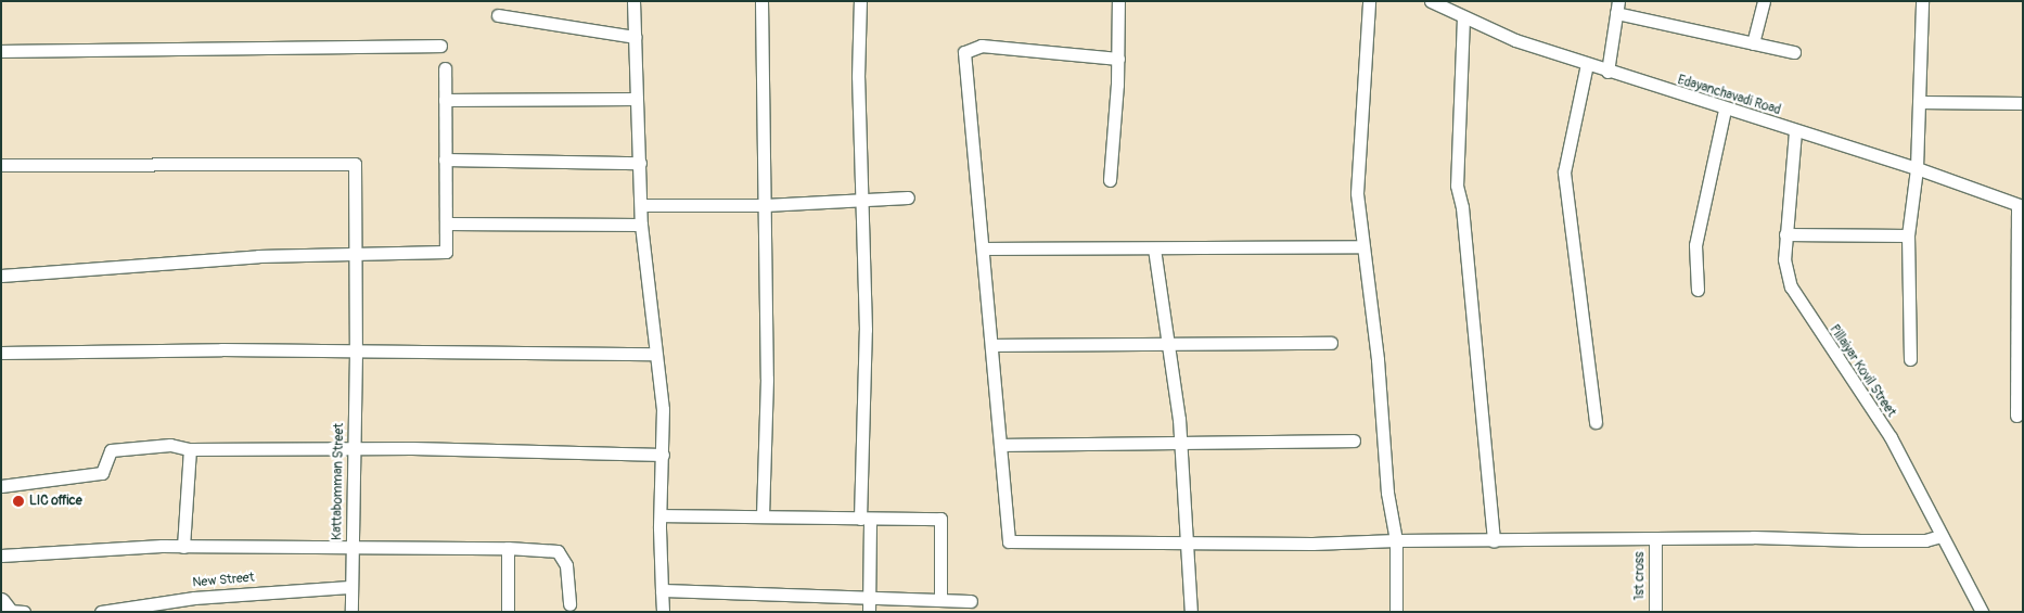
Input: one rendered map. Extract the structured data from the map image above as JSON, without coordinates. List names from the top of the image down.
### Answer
{
  "streets": {
    "street": [
      "Edayanchavadi Road",
      "Pillaiyar Kovil Street",
      "Kattabomman Street",
      "1st cross",
      "New Street"
    ]
  },
  "crossings": [
    ["Edayanchavadi Road", "Pillaiyar Kovil Street"],
    ["Kattabomman Street", "New Street"]
  ],
  "places": ["LIC office"]
}
